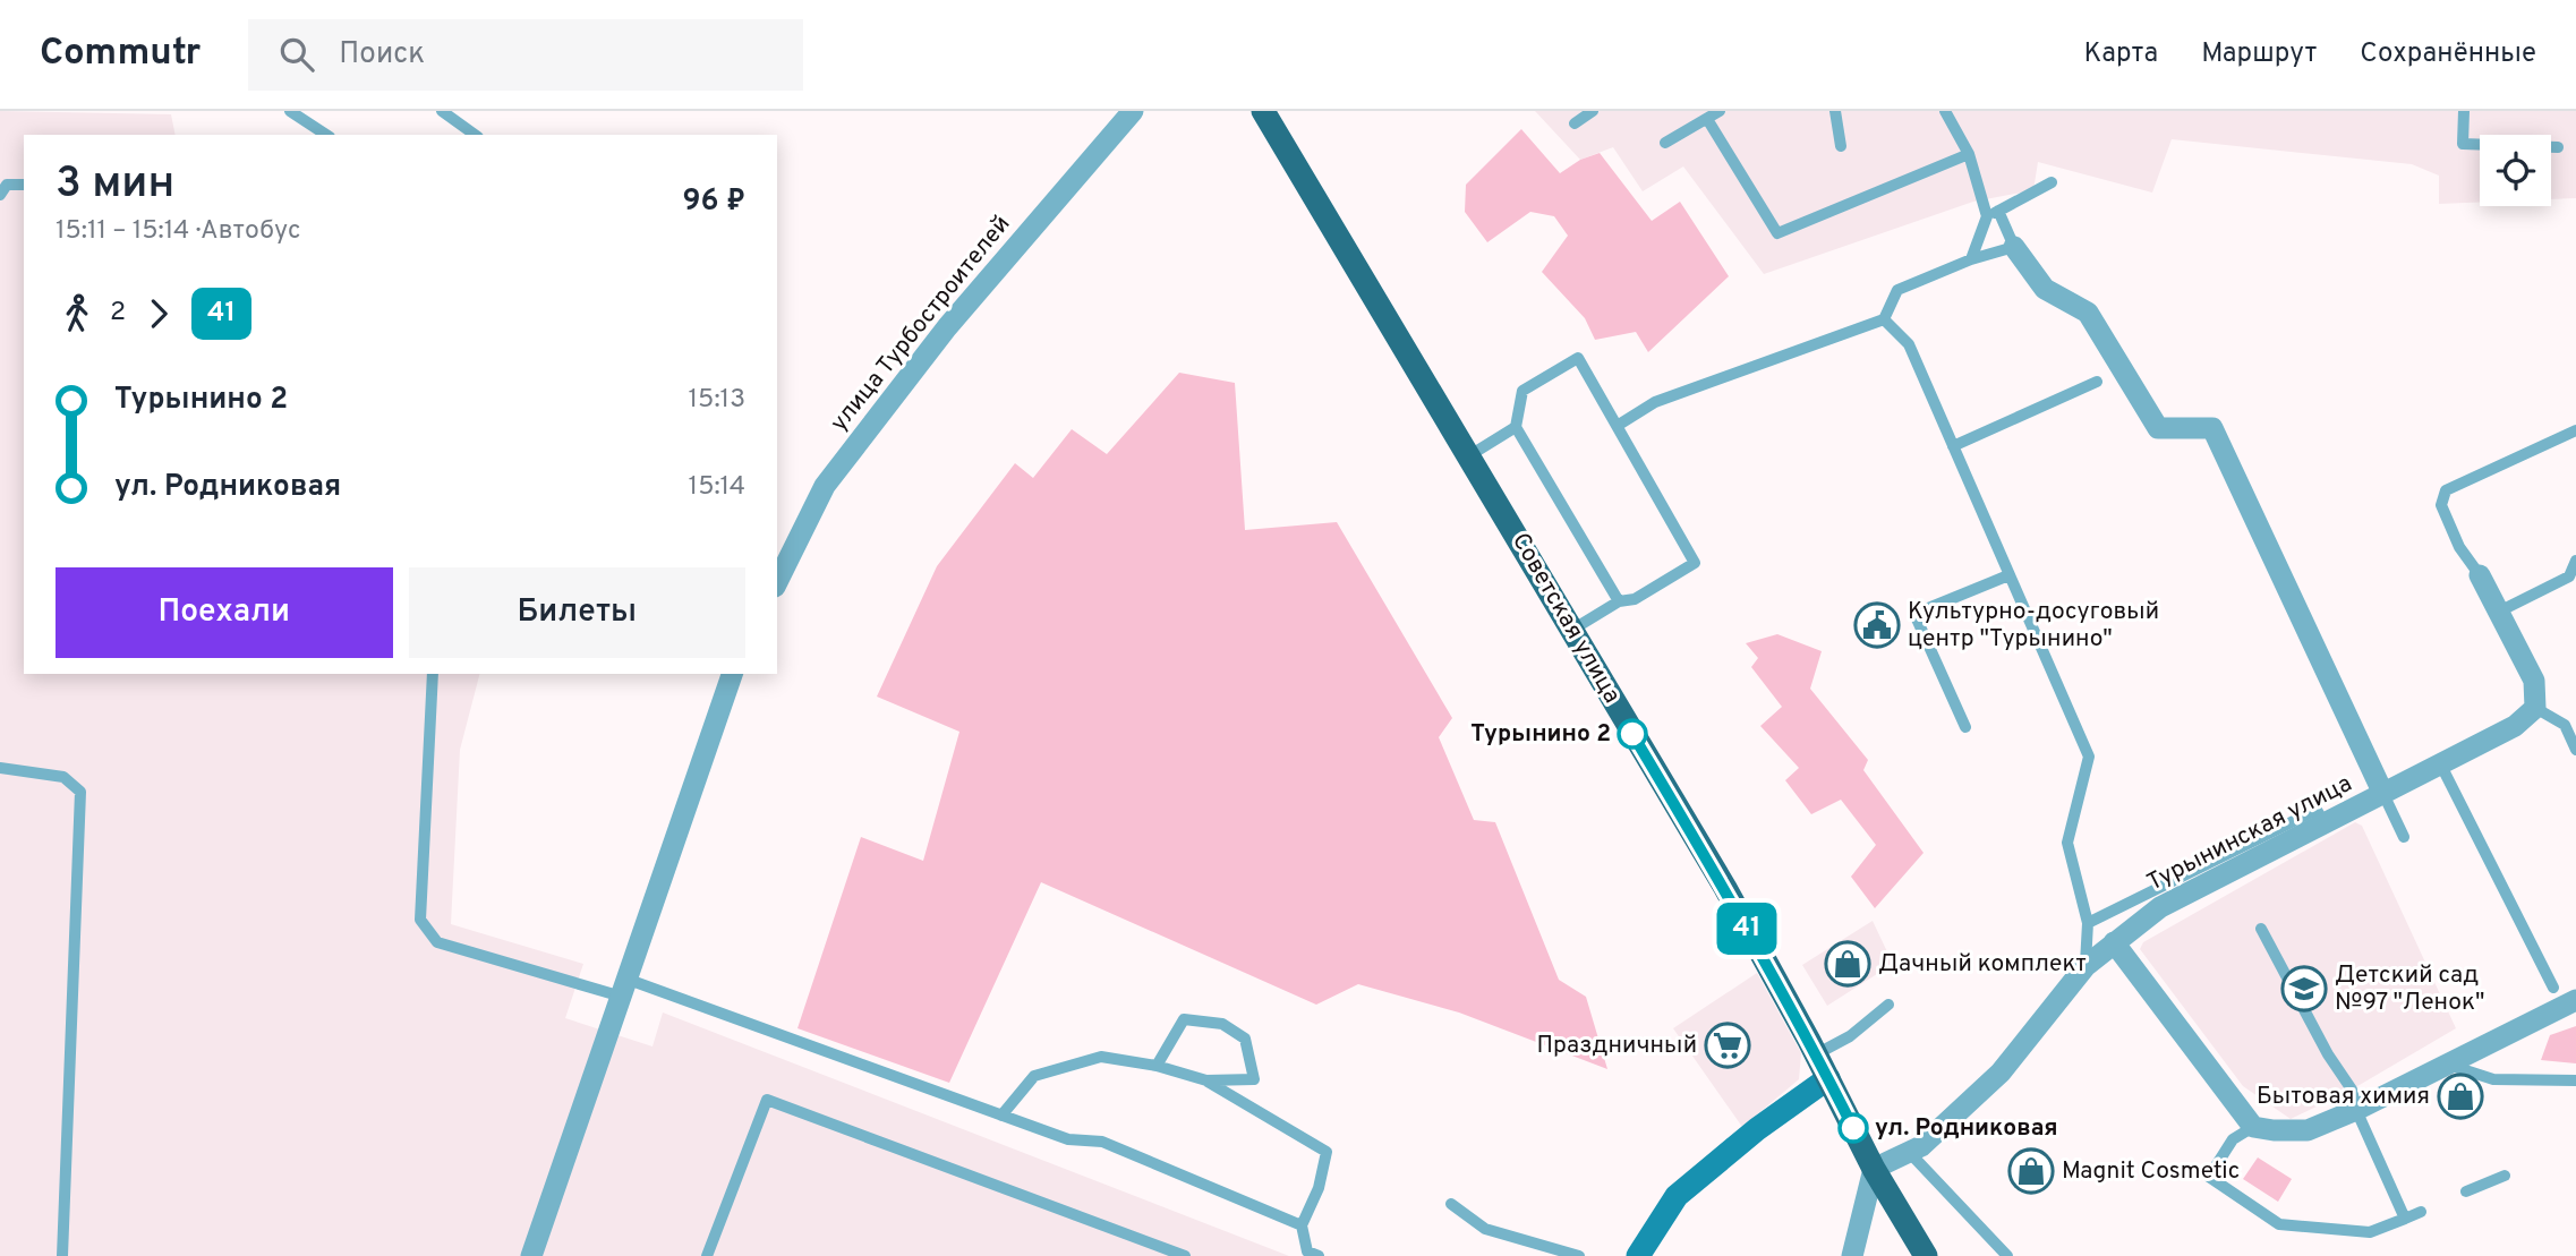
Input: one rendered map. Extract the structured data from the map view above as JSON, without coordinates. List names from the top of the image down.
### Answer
{
  "streets": {
    "main road": ["Советская улица"],
    "street": ["улица Турбостроителей", "Турынинская улица"]
  },
  "crossings": [
    ["Советская улица", "Турынинская улица"]
  ],
  "places": {
    "public building": ["Культурно-досуговый центр \"Турынино\""],
    "other": ["Турынино 2", "ул. Родниковая"],
    "shop": ["Дачный комплект", "Бытовая химия", "Magnit Cosmetic"],
    "school or university": ["Детский сад №97 \"Ленок\""],
    "supermarket": ["Праздничный"]
  },
  "lines": ["bus line 41"],
  "page": {
    "header": "Commutr",
    "search": "Поиск",
    "nav": ["Карта", "Маршрут", "Сохранённые"],
    "on_map": "41",
    "heading": ["3 мин", "15:11 – 15:14 · Автобус", "96 ₽"],
    "legs": ["2", "41"],
    "list": [
      {
        "name": "Турынино 2",
        "value": "15:13"
      },
      {
        "name": "ул. Родниковая",
        "value": "15:14"
      }
    ],
    "buttons": ["Поехали", "Билеты"]
  }
}
